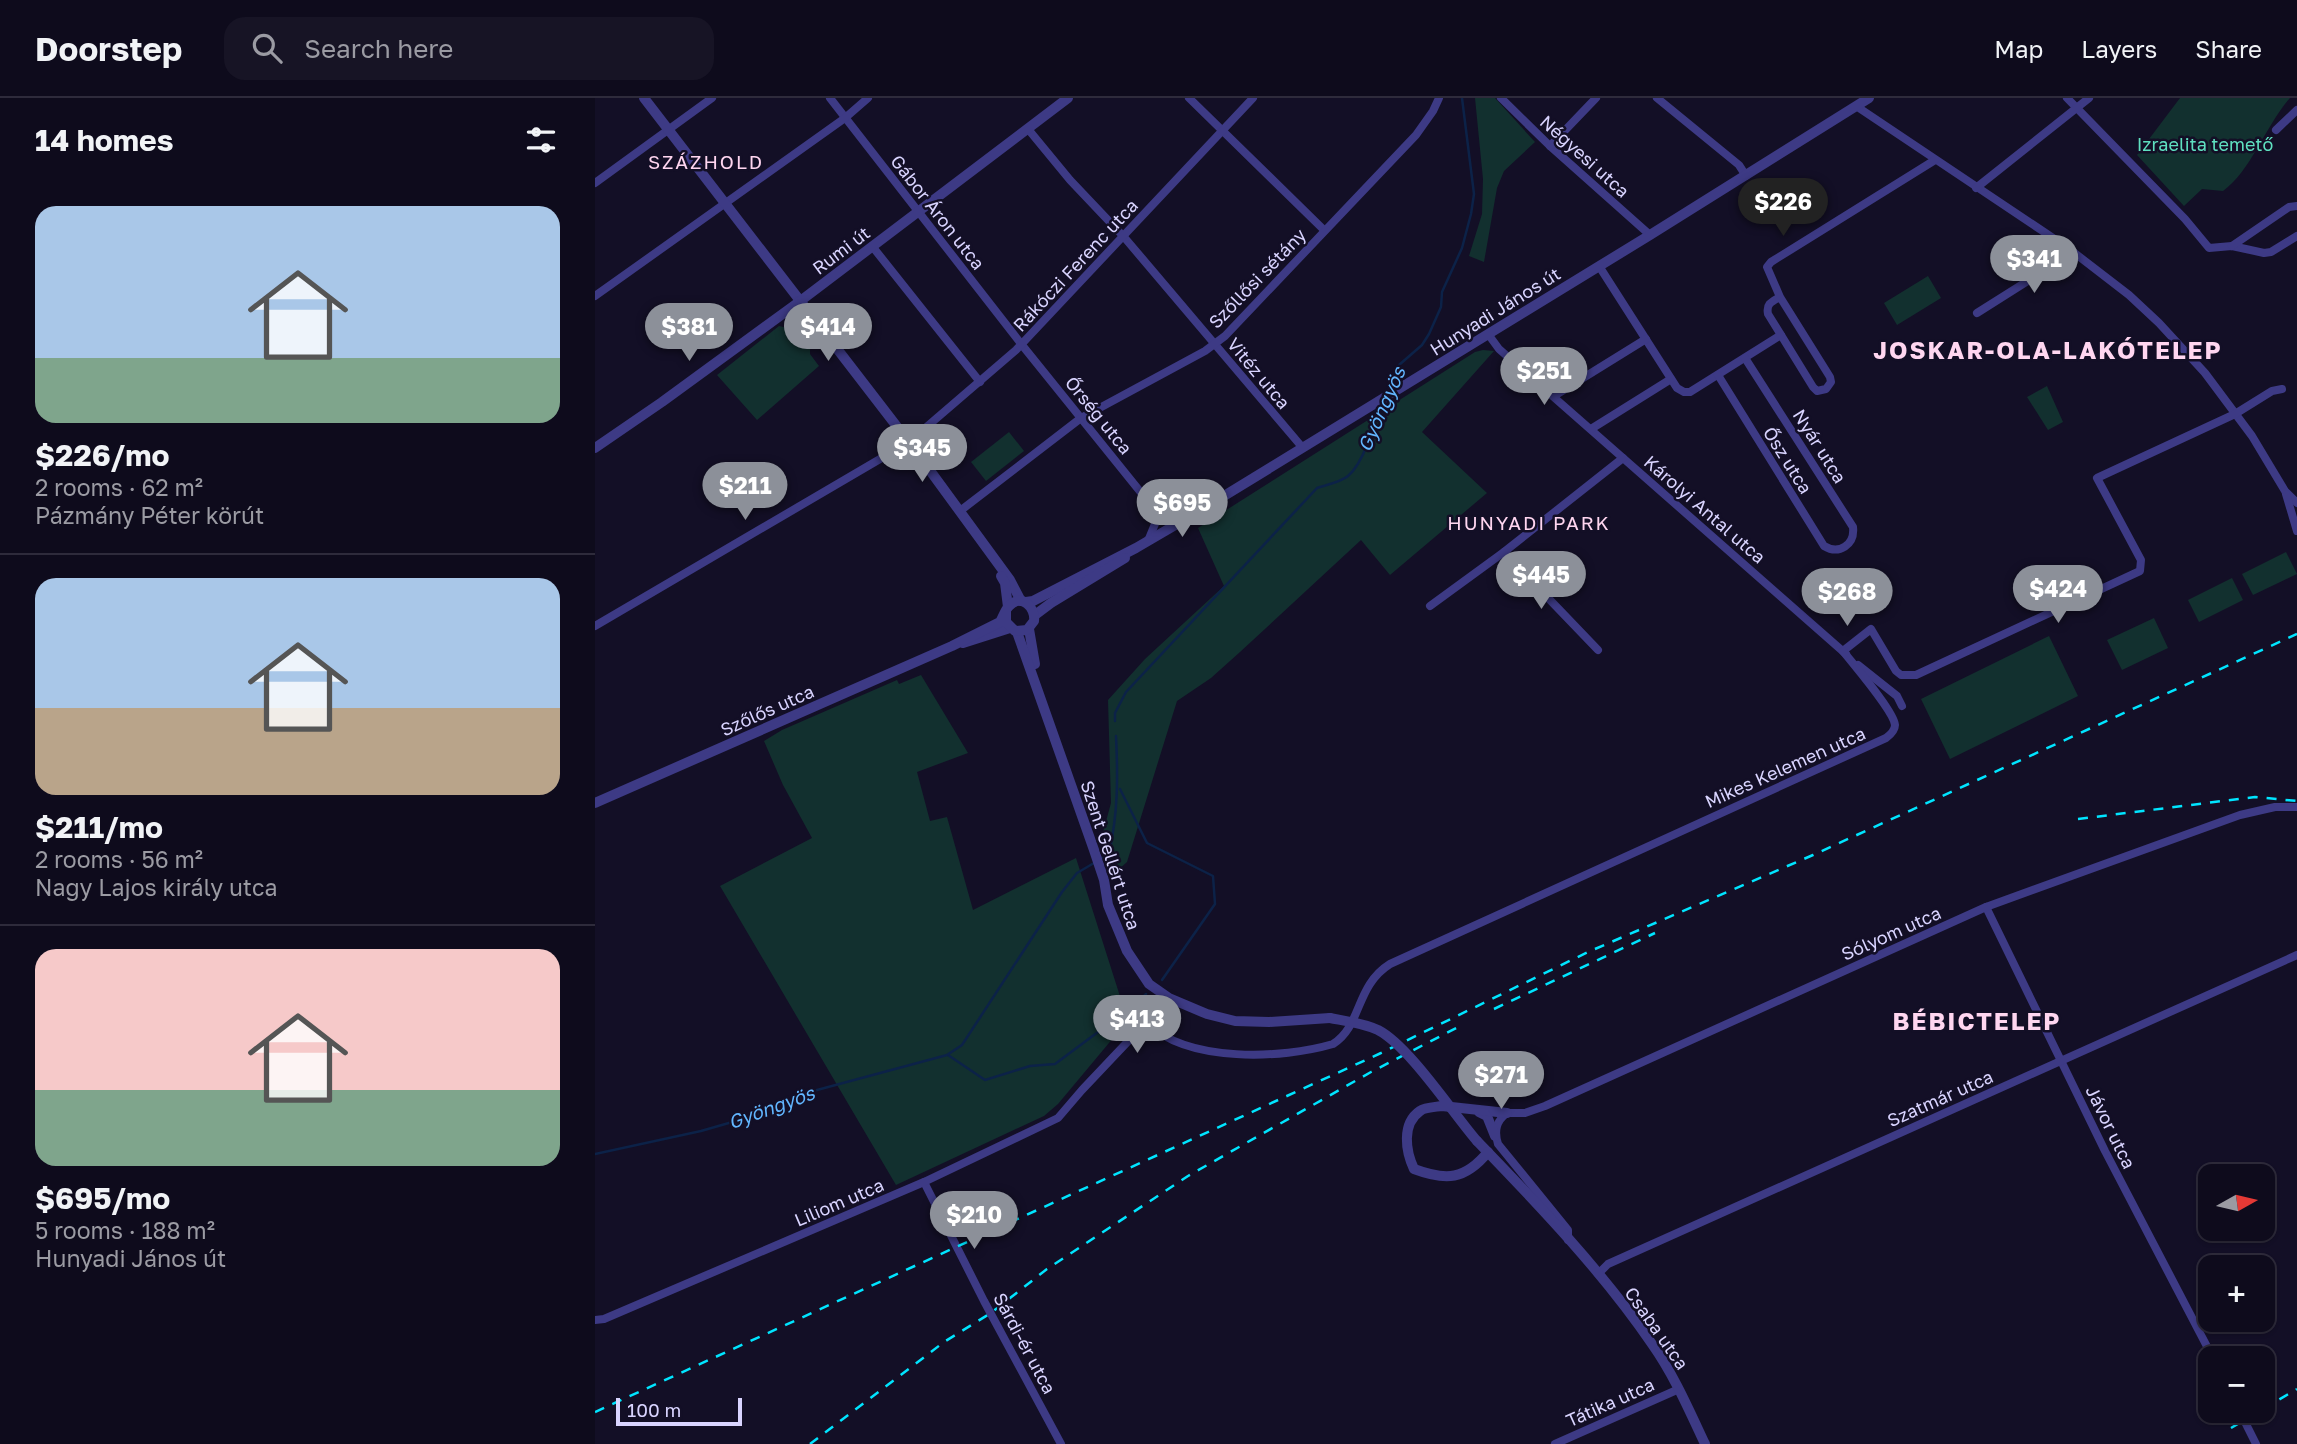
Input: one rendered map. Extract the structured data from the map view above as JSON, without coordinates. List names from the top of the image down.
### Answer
{
  "streets": {
    "street": [
      "Négyesi utca",
      "Gábor Áron utca",
      "Rumi út",
      "Rákóczi Ferenc utca",
      "Szőllősi sétány",
      "Hunyadi János út",
      "Vitéz utca",
      "Őrség utca",
      "Nyár utca",
      "Ősz utca",
      "Károlyi Antal utca",
      "Szőlős utca",
      "Mikes Kelemen utca",
      "Szent Gellért utca",
      "Sólyom utca",
      "Szatmár utca",
      "Jávor utca",
      "Liliom utca",
      "Csaba utca",
      "Sárdi-ér utca",
      "Tátika utca"
    ]
  },
  "crossings": [
    ["Négyesi utca", "Hunyadi János út"],
    ["Gábor Áron utca", "Rumi út"],
    ["Gábor Áron utca", "Rákóczi Ferenc utca"],
    ["Gábor Áron utca", "Őrség utca"],
    ["Rumi út", "Vitéz utca"],
    ["Rákóczi Ferenc utca", "Vitéz utca"],
    ["Rákóczi Ferenc utca", "Őrség utca"],
    ["Szőllősi sétány", "Vitéz utca"],
    ["Szőllősi sétány", "Őrség utca"],
    ["Hunyadi János út", "Vitéz utca"],
    ["Hunyadi János út", "Károlyi Antal utca"],
    ["Hunyadi János út", "Szőlős utca"],
    ["Hunyadi János út", "Szent Gellért utca"],
    ["Nyár utca", "Ősz utca"],
    ["Károlyi Antal utca", "Mikes Kelemen utca"],
    ["Szőlős utca", "Szent Gellért utca"],
    ["Mikes Kelemen utca", "Liliom utca"],
    ["Szent Gellért utca", "Liliom utca"],
    ["Szent Gellért utca", "Csaba utca"],
    ["Sólyom utca", "Jávor utca"],
    ["Szatmár utca", "Jávor utca"],
    ["Szatmár utca", "Csaba utca"],
    ["Liliom utca", "Sárdi-ér utca"],
    ["Csaba utca", "Tátika utca"]
  ],
  "districts": [
    "SZÁZHOLD",
    "JOSKAR-OLA-LAKÓTELEP",
    "HUNYADI PARK",
    "BÉBICTELEP"
  ],
  "water": ["Gyöngyös"],
  "parks": ["Izraelita temető"],
  "scale_bar": "100 m",
  "north": "right",
  "page": {
    "header": "Doorstep",
    "search": "Search here",
    "nav": ["Map", "Layers", "Share"],
    "heading": "14 homes",
    "price": [
      "$226",
      "$341",
      "$381",
      "$414",
      "$251",
      "$345",
      "$211",
      "$695",
      "$445",
      "$424",
      "$268",
      "$413",
      "$271",
      "$210"
    ],
    "list": [
      {
        "name": "$226/mo",
        "note": "2 rooms · 62 m² · Pázmány Péter körút"
      },
      {
        "name": "$211/mo",
        "note": "2 rooms · 56 m² · Nagy Lajos király utca"
      },
      {
        "name": "$695/mo",
        "note": "5 rooms · 188 m² · Hunyadi János út"
      }
    ],
    "map_buttons": ["+", "−"],
    "scale": "100 m"
  }
}
